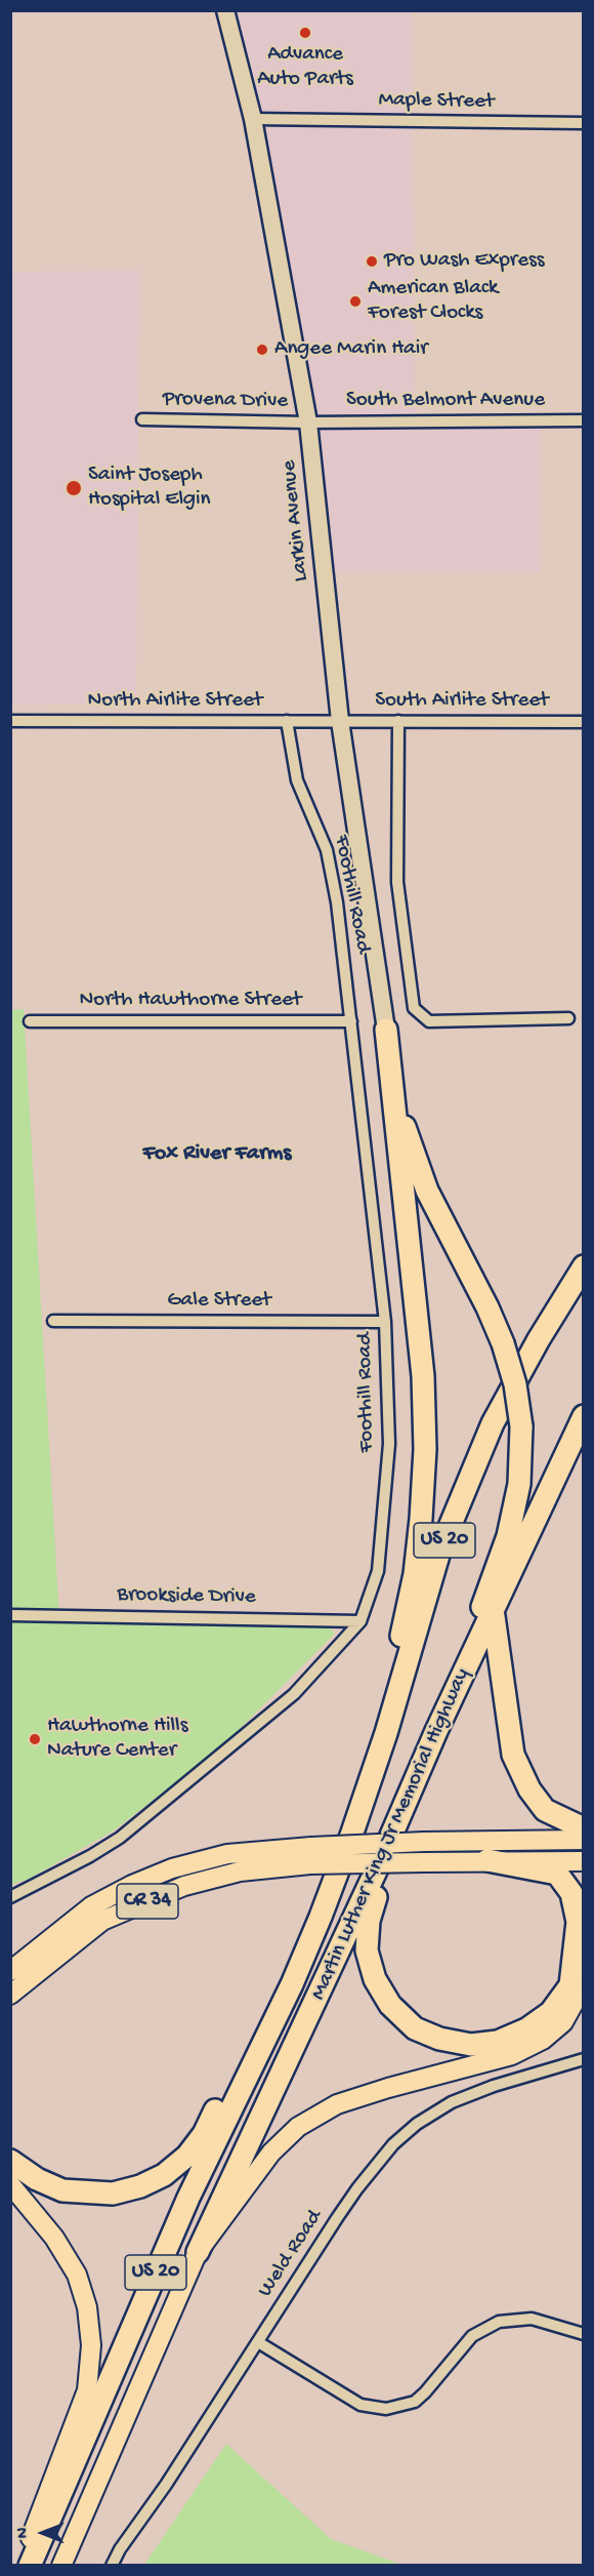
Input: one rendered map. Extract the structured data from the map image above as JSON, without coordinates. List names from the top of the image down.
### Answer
{
  "streets": {
    "highway": ["US 20", "Martin Luther King Jr Memorial Highway"],
    "main road": ["Larkin Avenue", "CR 34"],
    "street": [
      "Maple Street",
      "Provena Drive",
      "South Belmont Avenue",
      "North Airlite Street",
      "South Airlite Street",
      "Foothill Road",
      "North Hawthorne Street",
      "Gale Street",
      "Brookside Drive",
      "Weld Road"
    ]
  },
  "crossings": [
    ["Maple Street", "Larkin Avenue"],
    ["Provena Drive", "South Belmont Avenue"],
    ["Provena Drive", "Larkin Avenue"],
    ["South Belmont Avenue", "Larkin Avenue"],
    ["Larkin Avenue", "North Airlite Street"],
    ["Larkin Avenue", "South Airlite Street"],
    ["North Airlite Street", "South Airlite Street"],
    ["North Airlite Street", "Foothill Road"],
    ["Foothill Road", "North Hawthorne Street"],
    ["Foothill Road", "Gale Street"],
    ["Foothill Road", "Brookside Drive"],
    ["US 20", "Martin Luther King Jr Memorial Highway"]
  ],
  "districts": ["Fox River Farms"],
  "places": [
    "Advance Auto Parts",
    "Pro Wash Express",
    "American Black Forest Clocks",
    "Angee Marin Hair",
    "Saint Joseph Hospital Elgin",
    "Hawthorne Hills Nature Center"
  ],
  "north": "left"
}
